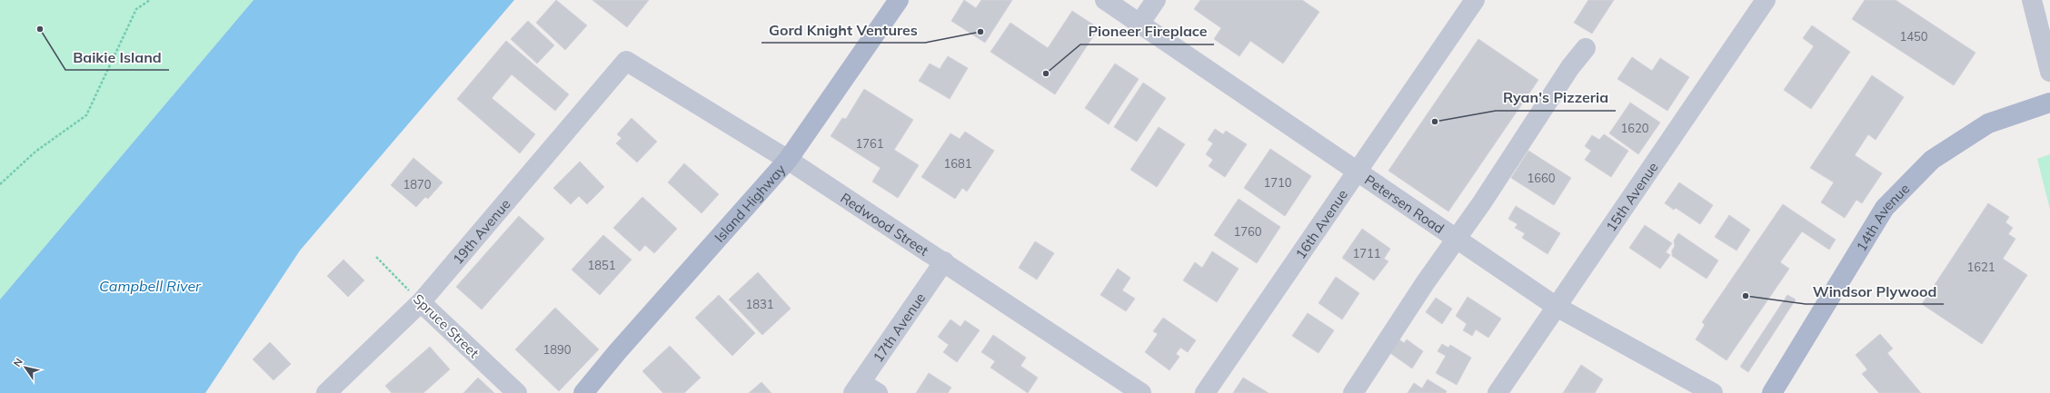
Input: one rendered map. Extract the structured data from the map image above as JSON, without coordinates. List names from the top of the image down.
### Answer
{
  "streets": {
    "main road": ["Island Highway", "14th Avenue"],
    "street": [
      "15th Avenue",
      "Petersen Road",
      "Redwood Street",
      "16th Avenue",
      "19th Avenue",
      "Spruce Street",
      "17th Avenue"
    ]
  },
  "crossings": [
    ["15th Avenue", "Petersen Road"],
    ["Island Highway", "Redwood Street"],
    ["Petersen Road", "16th Avenue"],
    ["Redwood Street", "19th Avenue"],
    ["Redwood Street", "17th Avenue"],
    ["19th Avenue", "Spruce Street"]
  ],
  "water": ["Campbell River"],
  "places": [
    "Baikie Island",
    "Gord Knight Ventures",
    "Pioneer Fireplace",
    "Ryan's Pizzeria",
    "Windsor Plywood"
  ],
  "house_numbers": [
    "1450",
    "1620",
    "1761",
    "1681",
    "1660",
    "1710",
    "1870",
    "1760",
    "1711",
    "1851",
    "1621",
    "1831",
    "1890"
  ],
  "north": "top left"
}
